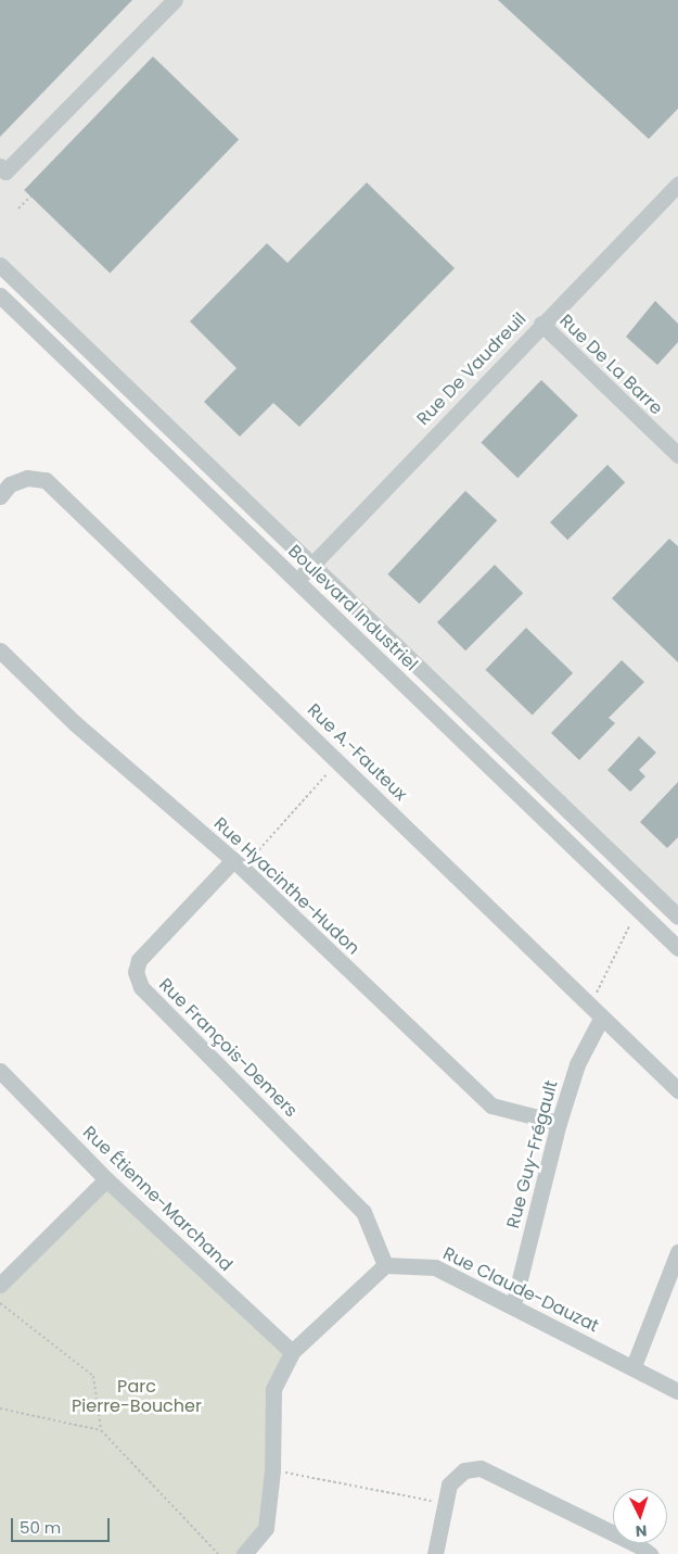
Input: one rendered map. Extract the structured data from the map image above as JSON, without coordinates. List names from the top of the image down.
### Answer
{
  "streets": {
    "street": [
      "Rue De La Barre",
      "Rue De Vaudreuil",
      "Boulevard Industriel",
      "Rue A.-Fauteux",
      "Rue Hyacinthe-Hudon",
      "Rue François-Demers",
      "Rue Guy-Frégault",
      "Rue Étienne-Marchand",
      "Rue Claude-Dauzat"
    ]
  },
  "crossings": [
    ["Rue De La Barre", "Rue De Vaudreuil"],
    ["Rue De Vaudreuil", "Boulevard Industriel"],
    ["Rue A.-Fauteux", "Rue Guy-Frégault"],
    ["Rue Hyacinthe-Hudon", "Rue François-Demers"],
    ["Rue Hyacinthe-Hudon", "Rue Guy-Frégault"],
    ["Rue François-Demers", "Rue Claude-Dauzat"],
    ["Rue Guy-Frégault", "Rue Claude-Dauzat"]
  ],
  "parks": ["Parc Pierre-Boucher"],
  "scale_bar": "50 m",
  "north": "bottom"
}
